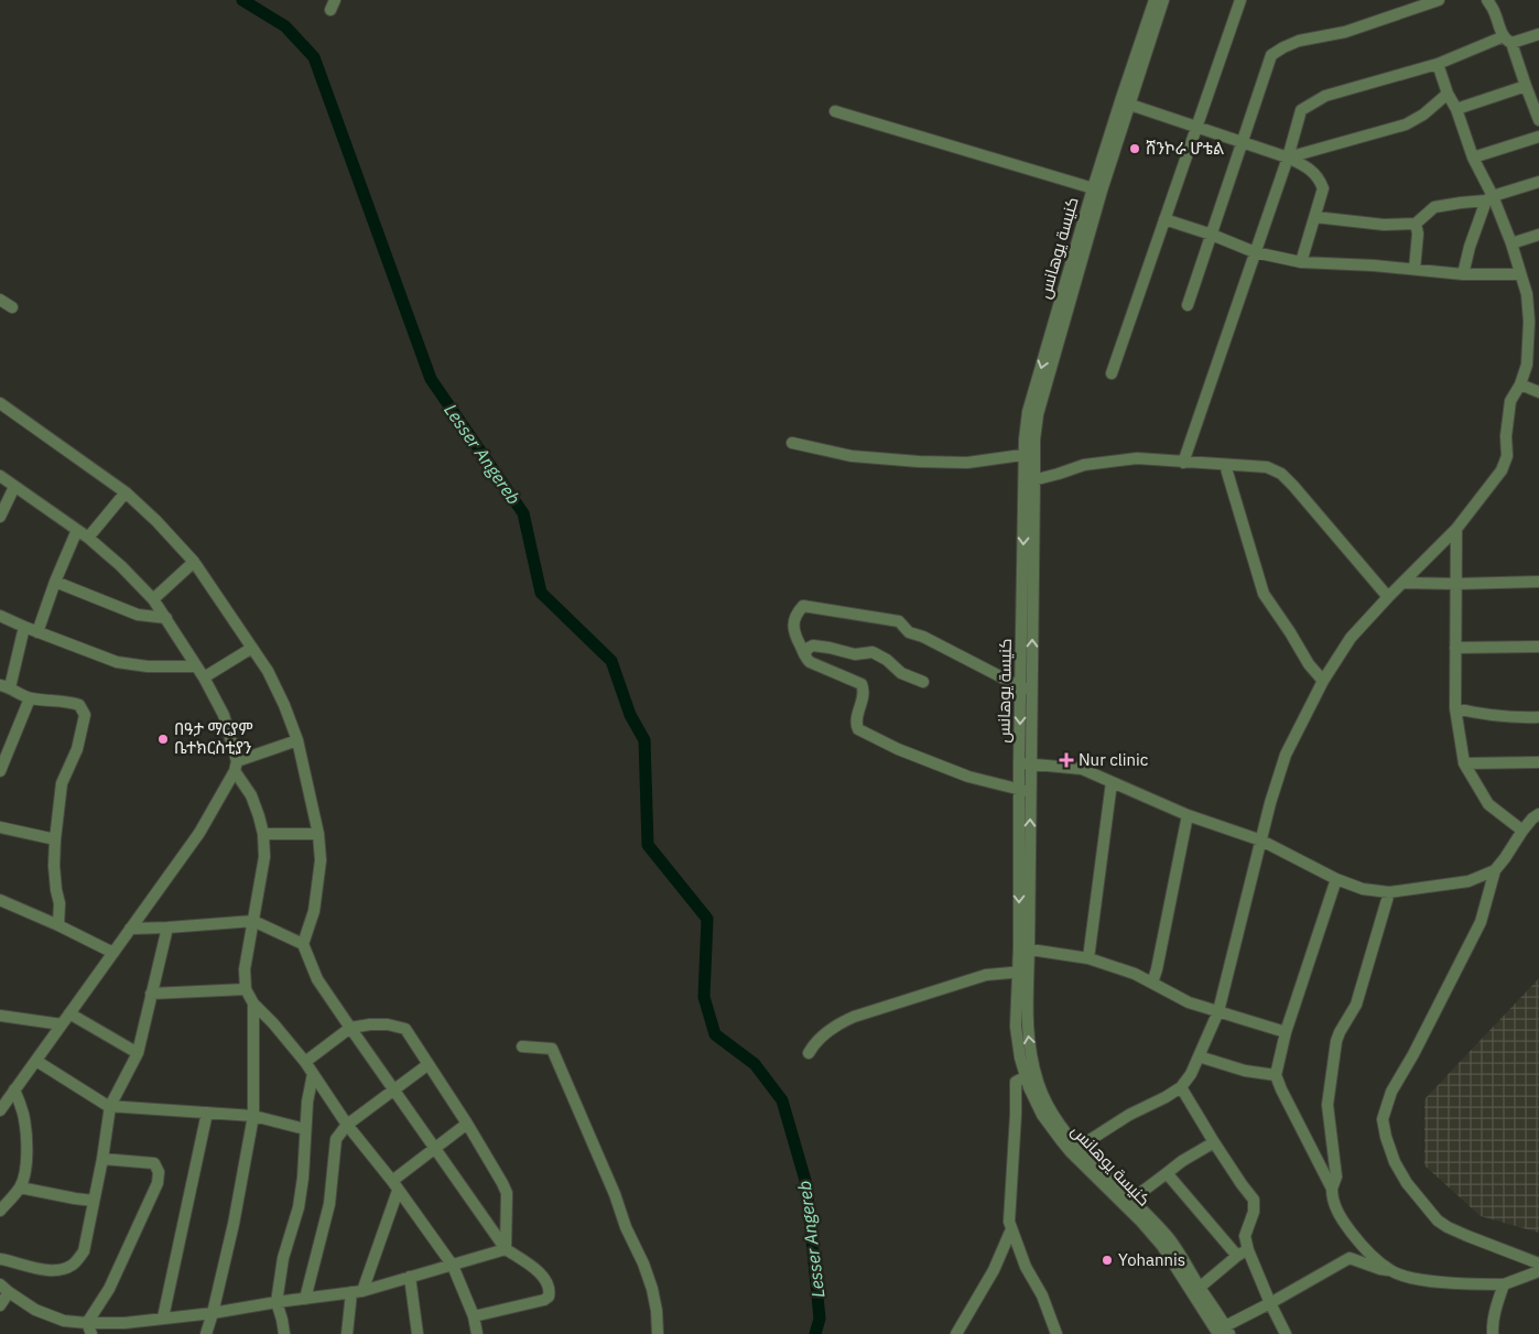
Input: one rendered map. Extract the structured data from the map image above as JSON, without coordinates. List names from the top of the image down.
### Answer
{
  "streets": {
    "street": ["كنيسة يوهانس"]
  },
  "water": ["Lesser Angereb"],
  "places": {
    "other": ["ሸንኮራ ሆቴል", "በዓታ ማርያም ቤተክርስቲያን", "Yohannis"],
    "health": ["Nur clinic"]
  }
}
